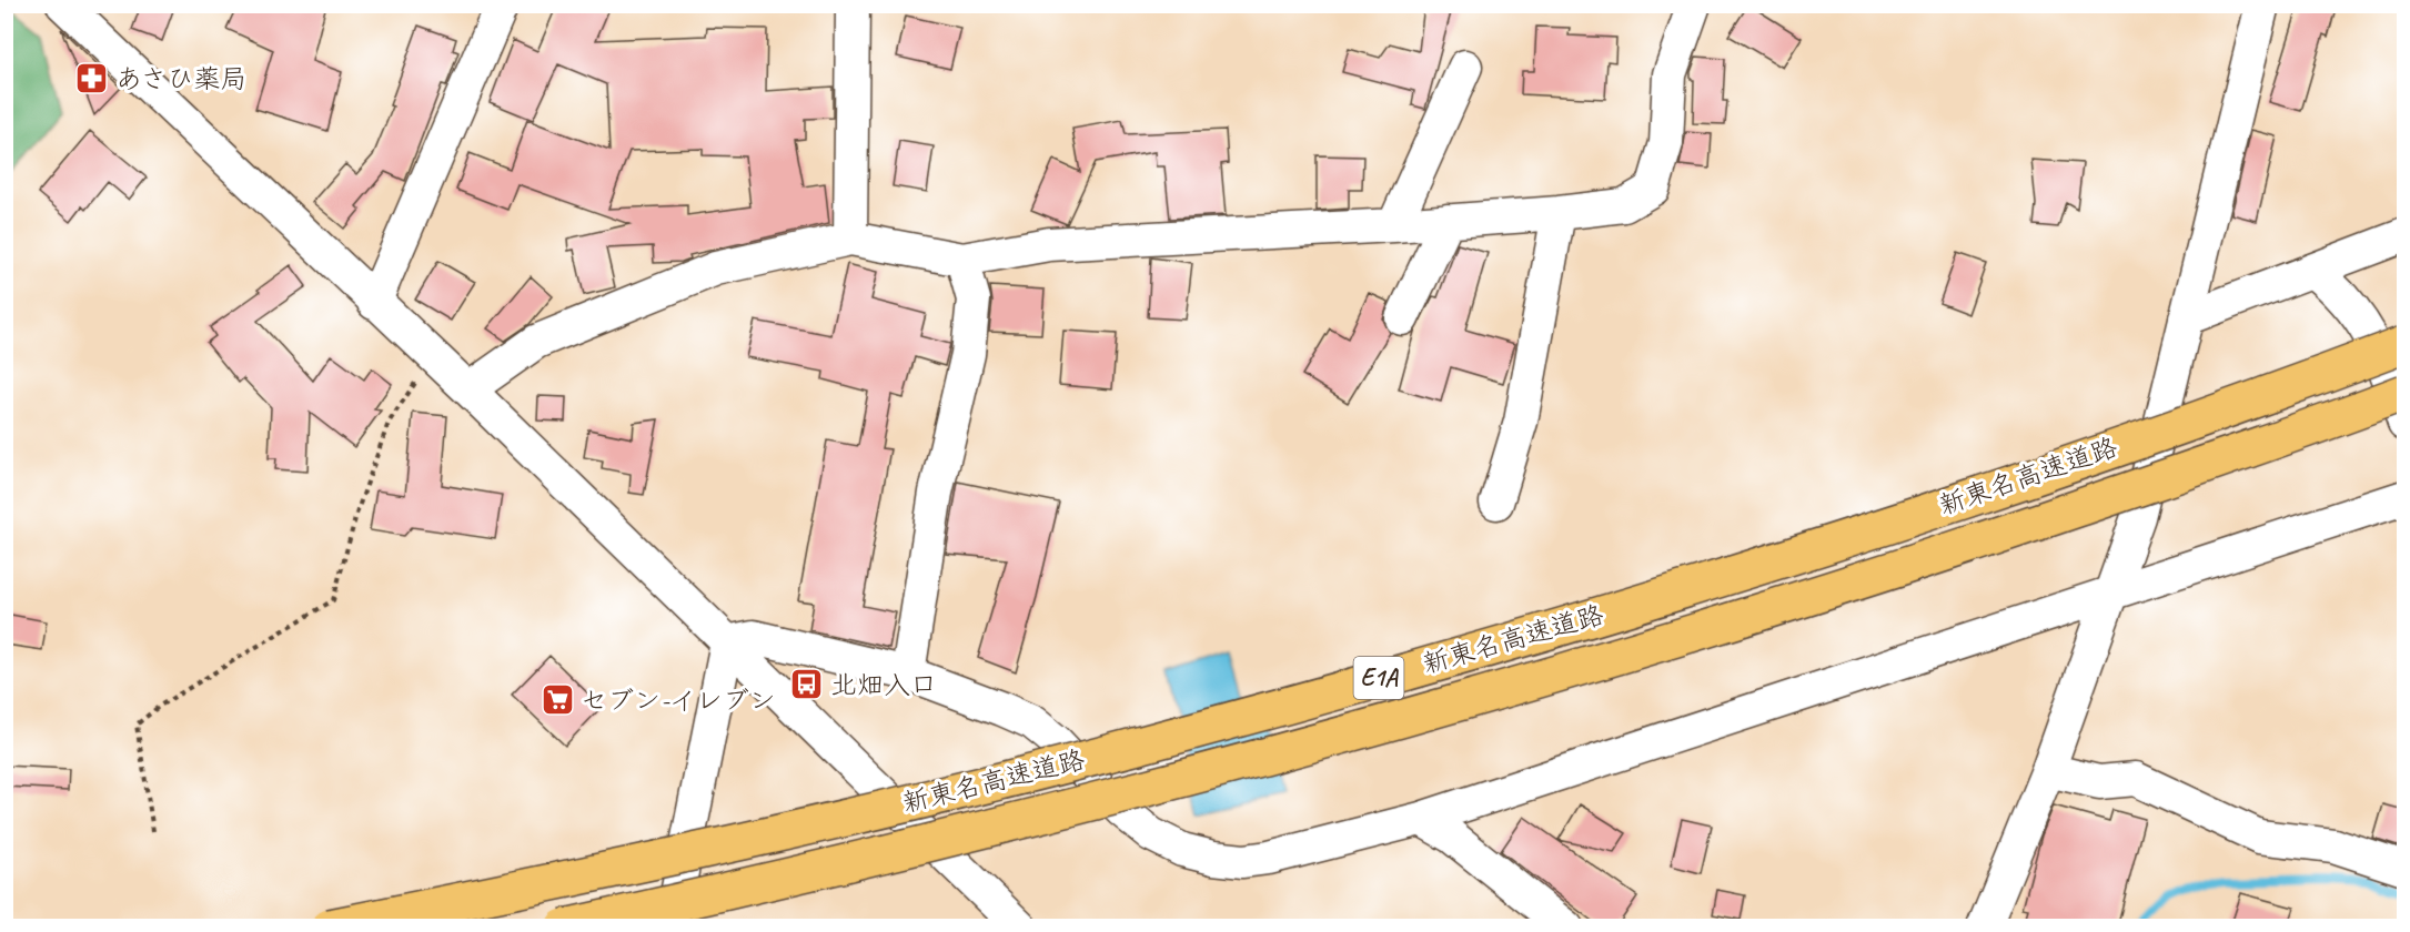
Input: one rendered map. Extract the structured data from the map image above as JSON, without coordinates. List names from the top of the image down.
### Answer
{
  "streets": {
    "highway": ["新東名高速道路", "E1A"]
  },
  "places": {
    "pharmacy": ["あさひ薬局"],
    "bus stop": ["北畑入口"],
    "supermarket": ["セブン-イレブン"]
  }
}
